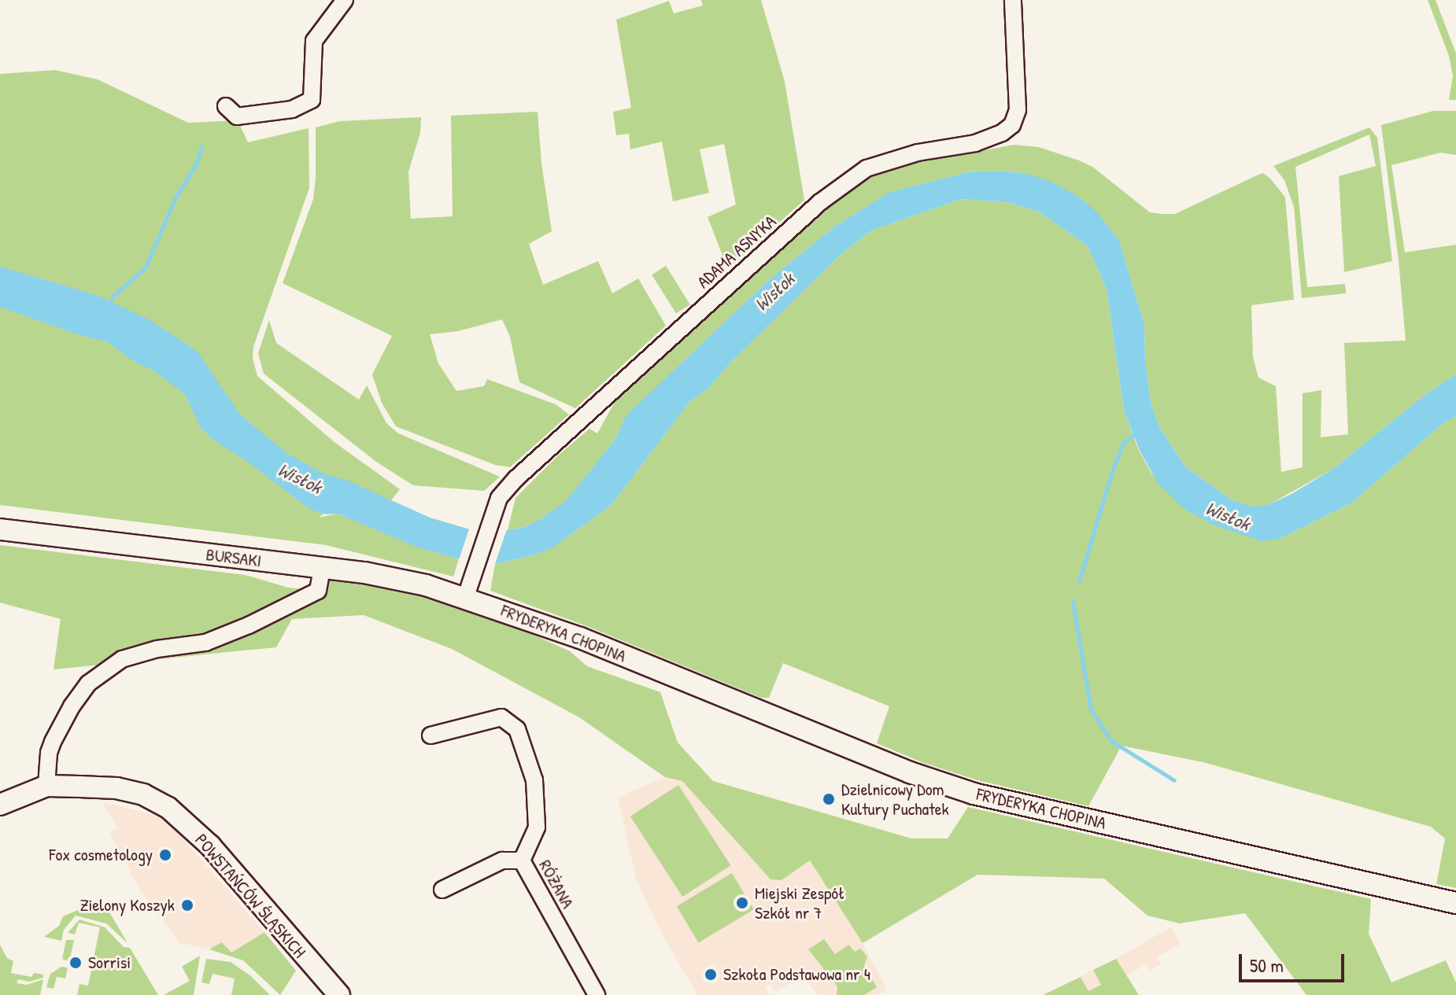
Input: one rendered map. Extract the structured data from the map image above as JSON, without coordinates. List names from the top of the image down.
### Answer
{
  "streets": {
    "street": [
      "ADAMA ASNYKA",
      "BURSAKI",
      "FRYDERYKA CHOPINA",
      "RÓŻANA",
      "POWSTAŃCÓW ŚLĄSKICH"
    ]
  },
  "crossings": [
    ["ADAMA ASNYKA", "BURSAKI"],
    ["ADAMA ASNYKA", "FRYDERYKA CHOPINA"],
    ["BURSAKI", "FRYDERYKA CHOPINA"]
  ],
  "water": ["Wisłok"],
  "places": [
    "Dzielnicowy Dom Kultury Puchatek",
    "Fox cosmetology",
    "Miejski Zespół Szkół nr 7",
    "Zielony Koszyk",
    "Sorrisi",
    "Szkoła Podstawowa nr 4"
  ],
  "scale_bar": "50 m"
}
